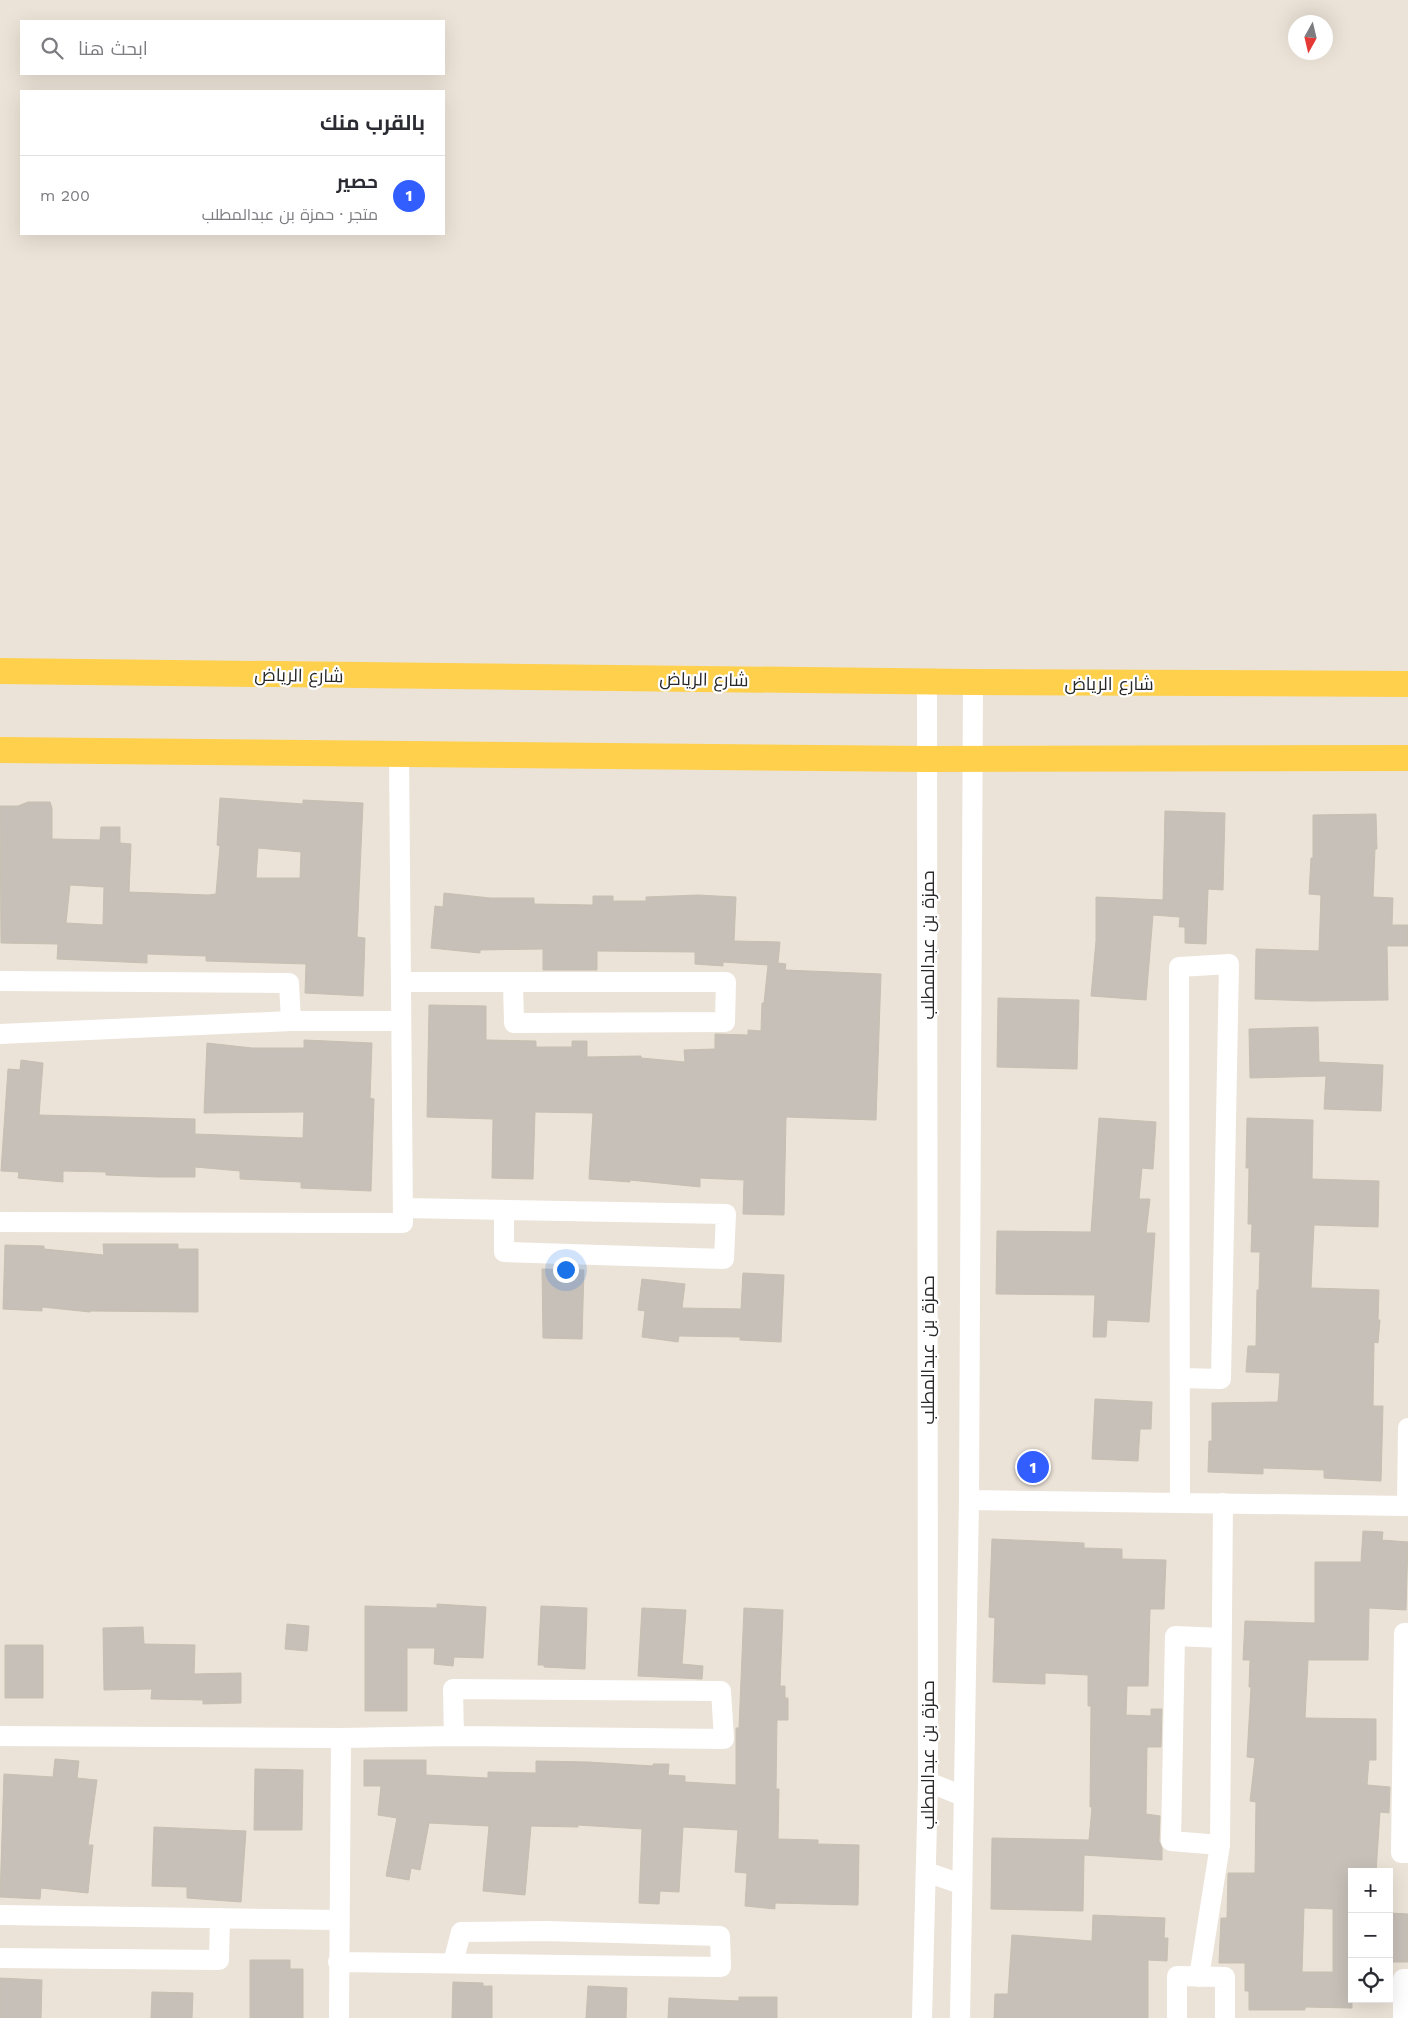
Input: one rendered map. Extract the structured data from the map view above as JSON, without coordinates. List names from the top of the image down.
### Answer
{
  "streets": {
    "main road": ["شارع الرياض"],
    "street": ["حمزة بن عبدالمطلب"]
  },
  "crossings": [
    ["شارع الرياض", "حمزة بن عبدالمطلب"]
  ],
  "north": "bottom",
  "page": {
    "search": "ابحث هنا",
    "heading": "بالقرب منك",
    "list": [
      {
        "mark": "1",
        "name": "حصير",
        "note": "متجر · حمزة بن عبدالمطلب",
        "value": "200 m"
      }
    ],
    "pins": "1",
    "map_buttons": ["+", "−"]
  }
}
